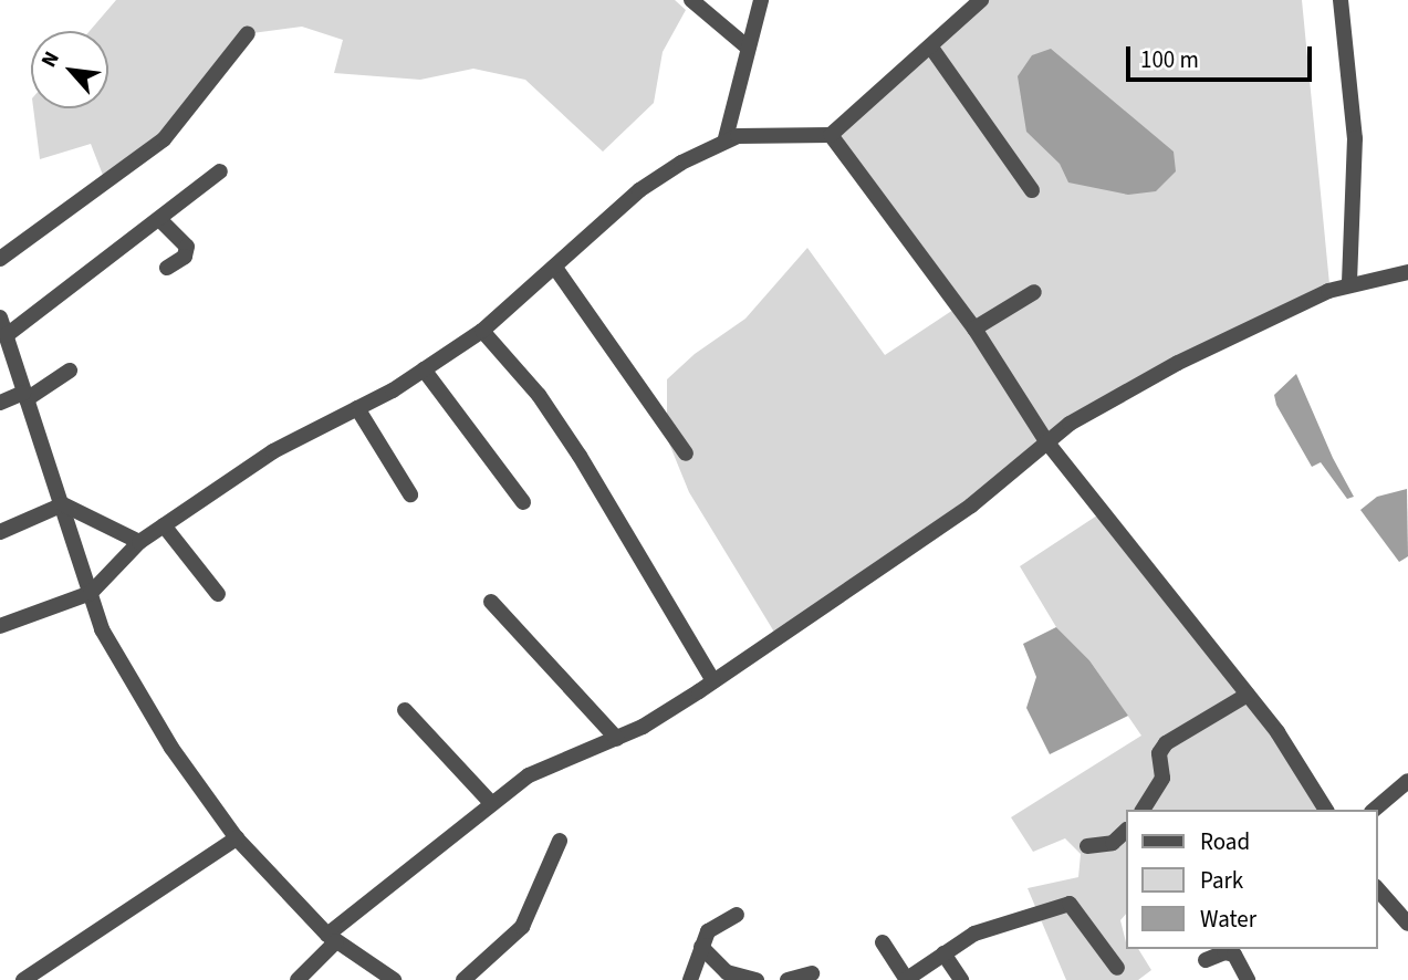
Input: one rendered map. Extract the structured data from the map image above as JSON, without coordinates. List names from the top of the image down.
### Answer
{
  "legend": ["Road", "Park", "Water"],
  "scale_bar": "100 m",
  "north": "top left"
}
